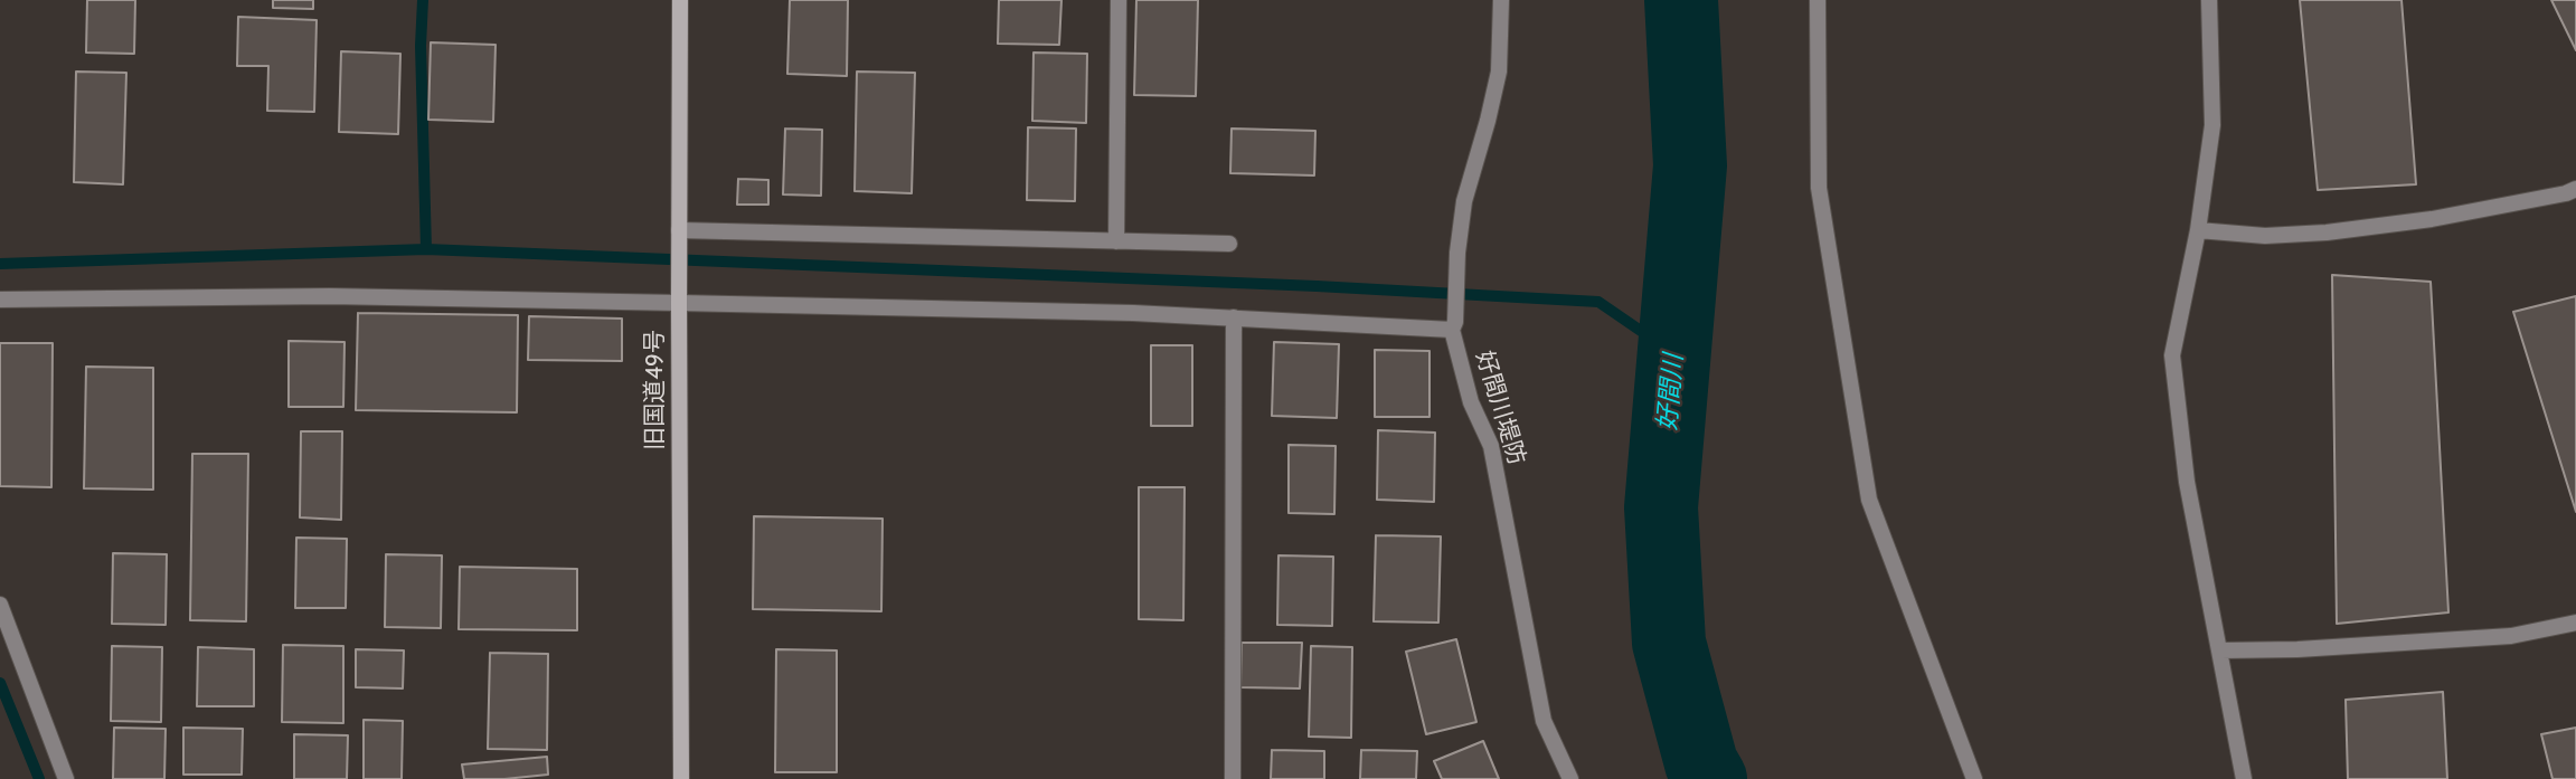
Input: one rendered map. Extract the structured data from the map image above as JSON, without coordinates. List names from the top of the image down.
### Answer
{
  "streets": {
    "street": ["旧国道49号", "好間川堤防"]
  },
  "water": ["好間川"]
}
